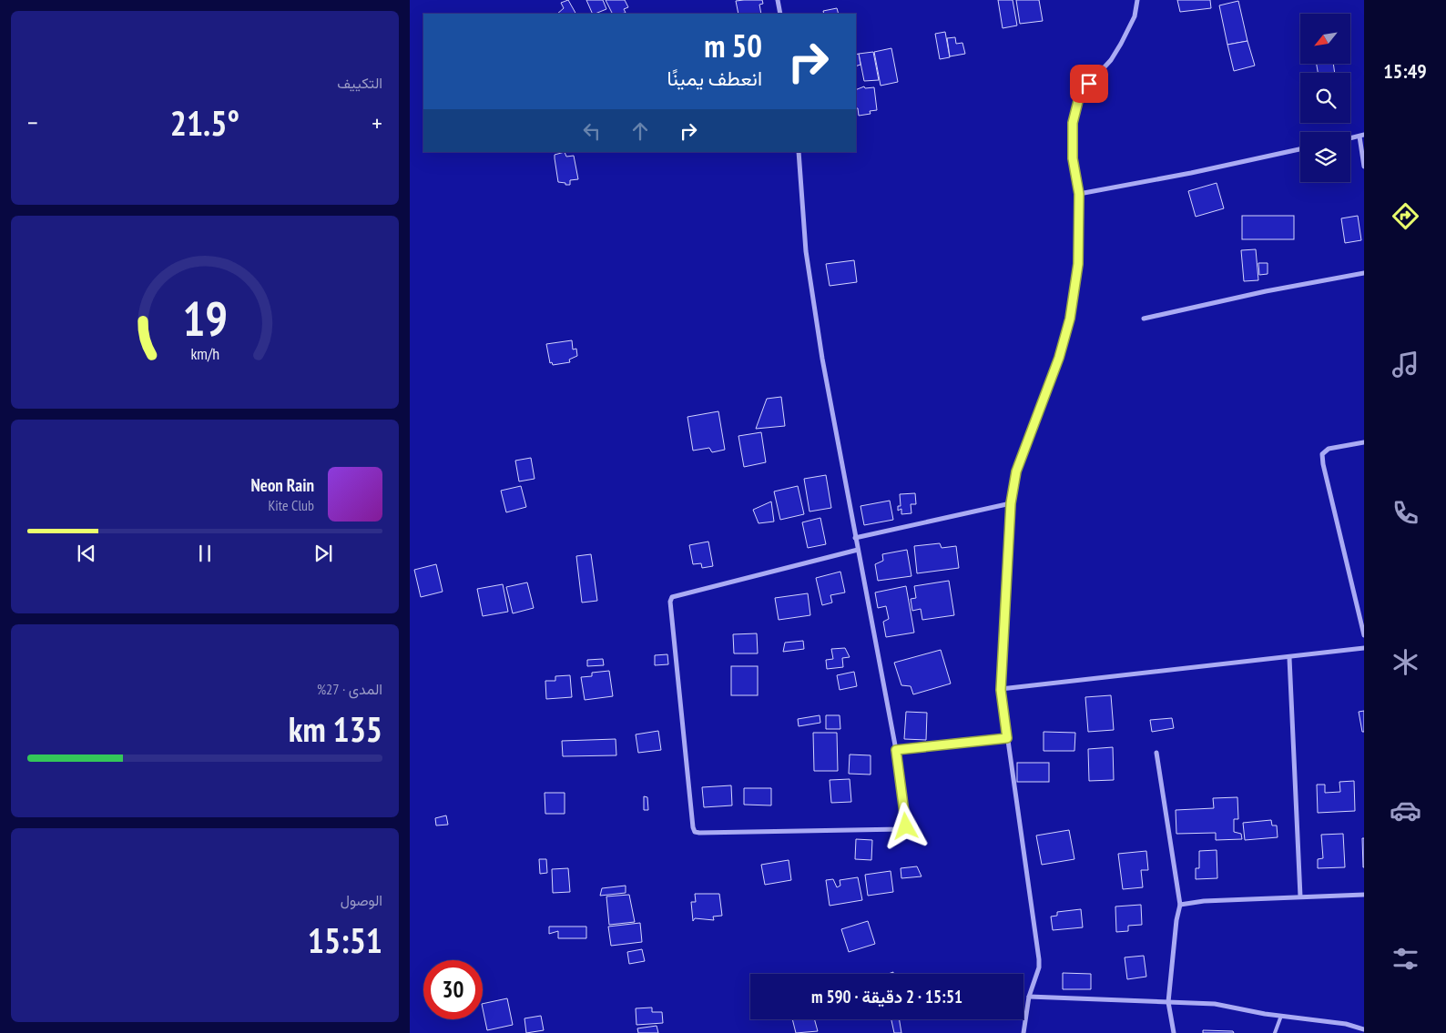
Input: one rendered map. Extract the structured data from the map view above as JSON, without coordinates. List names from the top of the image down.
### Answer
{
  "north": "bottom left",
  "page": {
    "tabs": "15:49",
    "tile": [
      "التكييف",
      ["المدى · 27%", "135 km"],
      ["الوصول", "15:51"]
    ],
    "turn": ["50 m", "انعطف يمينًا"],
    "heat": ["−", "21.5°", "+"],
    "song": ["Neon Rain", "Kite Club"],
    "limit": "30",
    "trip": "15:51 · 2 دقيقة · 590 m",
    "gauge": ["19", "km/h"]
  }
}
